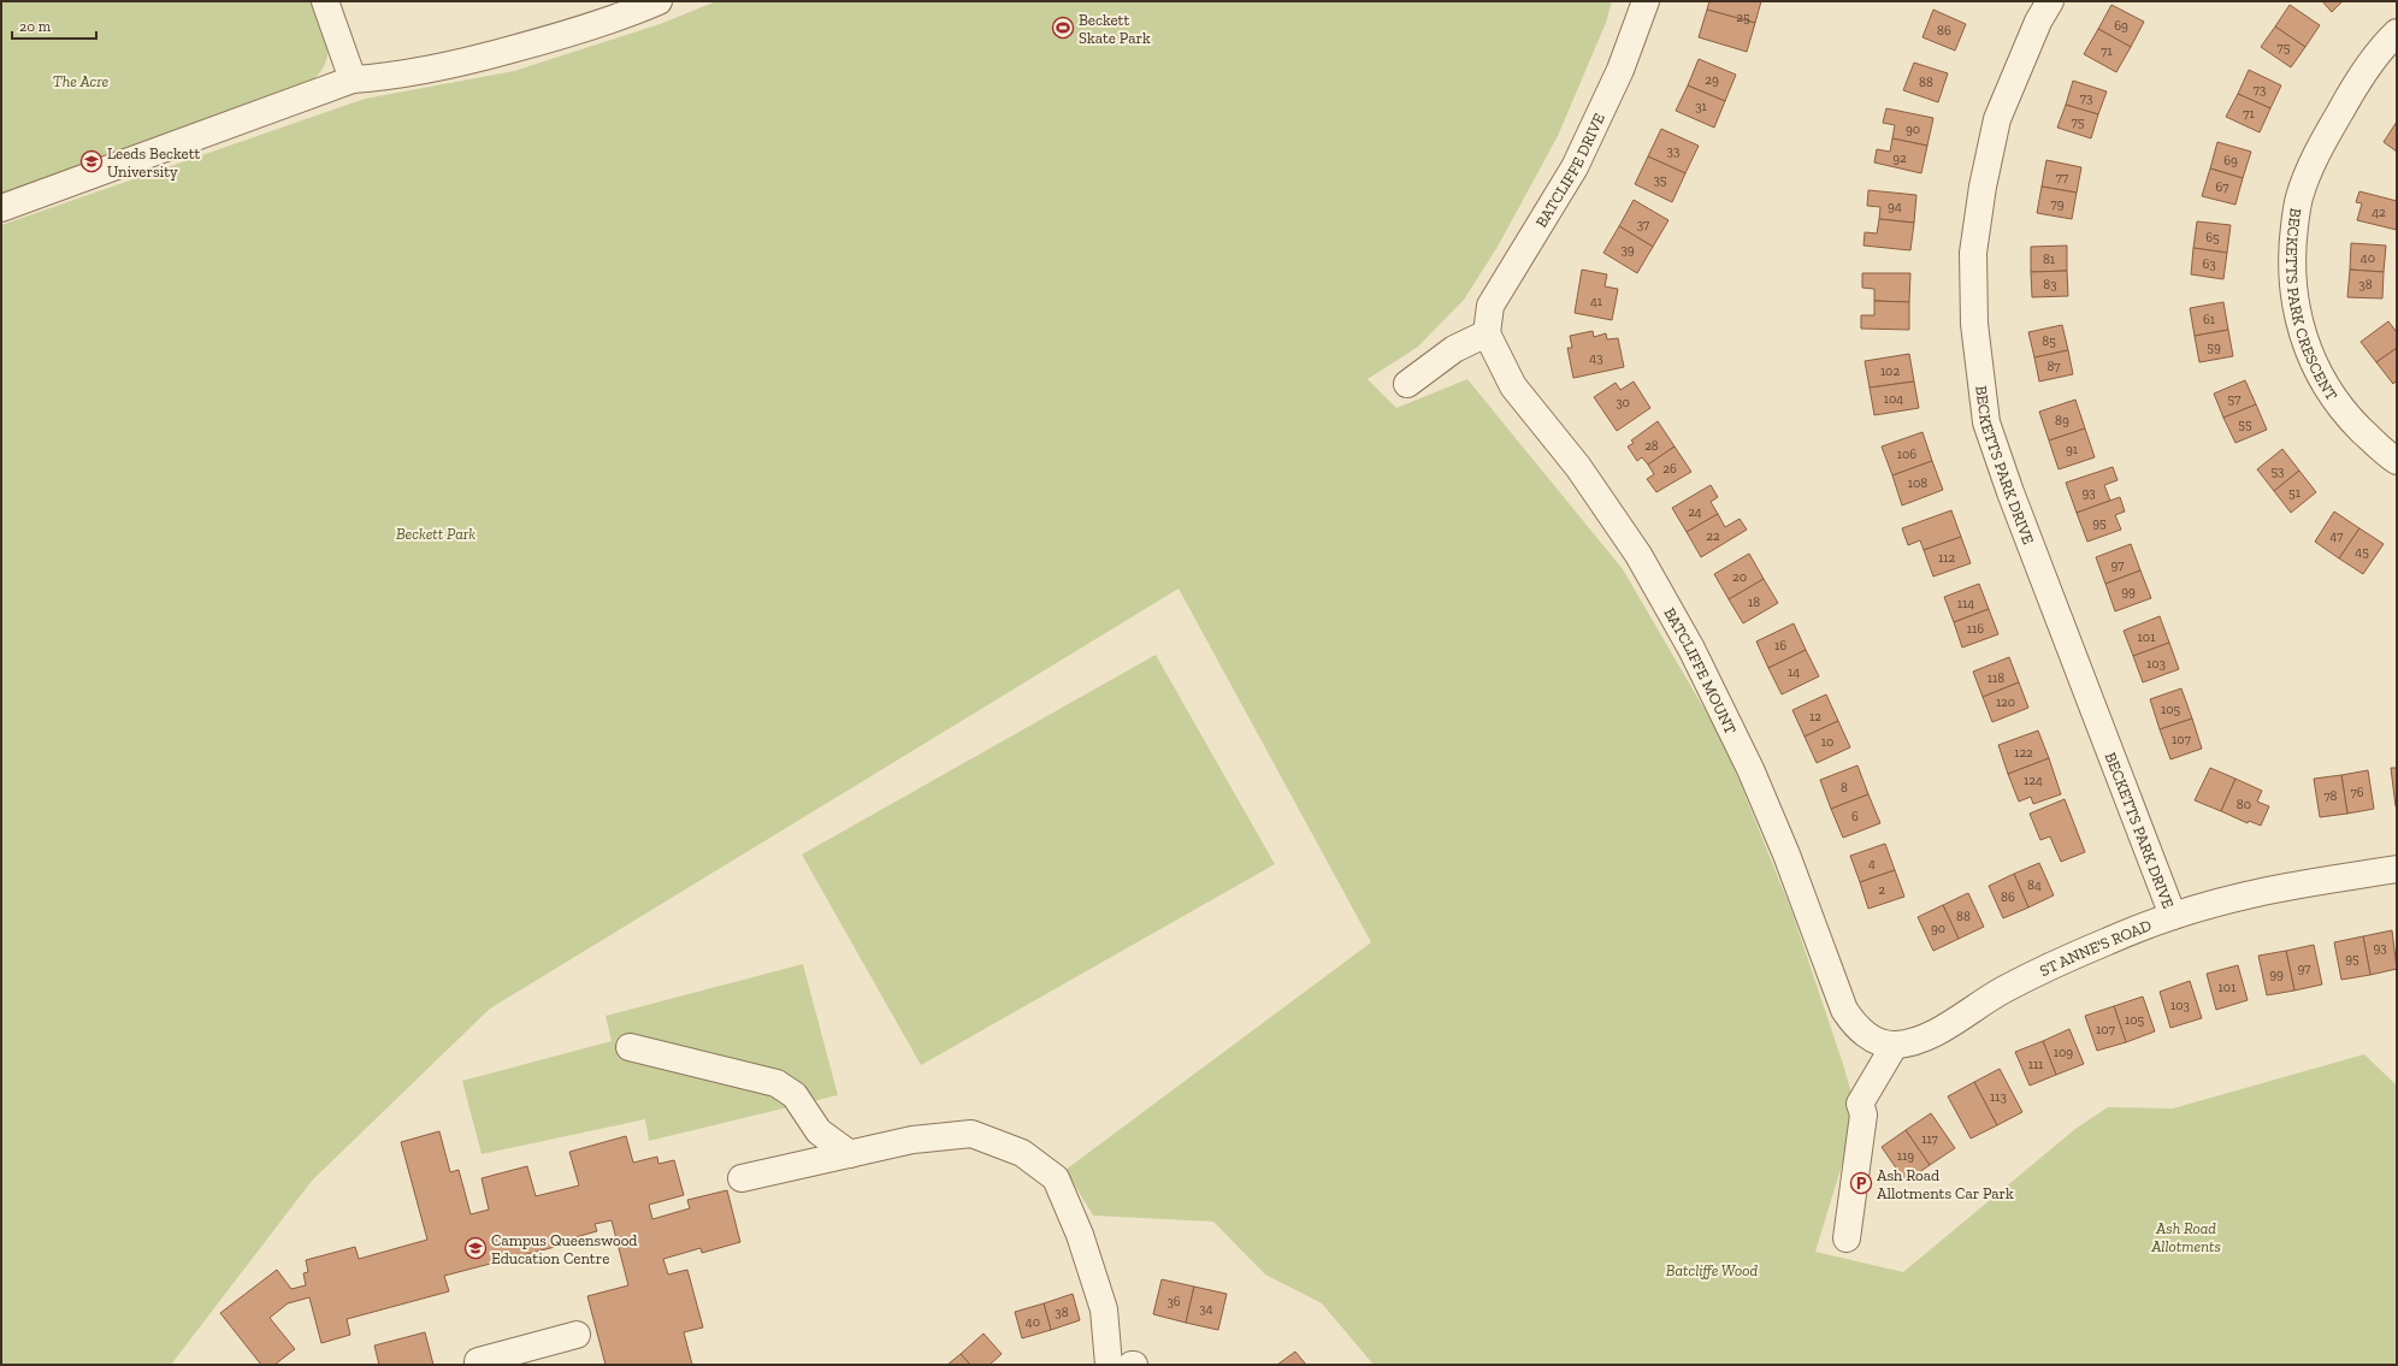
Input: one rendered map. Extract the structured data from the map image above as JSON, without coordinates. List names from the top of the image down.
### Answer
{
  "streets": {
    "street": [
      "BATCLIFFE DRIVE",
      "BECKETTS PARK CRESCENT",
      "BECKETTS PARK DRIVE",
      "BATCLIFFE MOUNT",
      "ST ANNE'S ROAD"
    ]
  },
  "crossings": [
    ["BATCLIFFE DRIVE", "BATCLIFFE MOUNT"],
    ["BECKETTS PARK DRIVE", "ST ANNE'S ROAD"],
    ["BATCLIFFE MOUNT", "ST ANNE'S ROAD"]
  ],
  "parks": [
    "The Acre",
    "Beckett Park",
    "Ash Road Allotments",
    "Batcliffe Wood"
  ],
  "places": {
    "sports": ["Beckett Skate Park"],
    "school or university": ["Leeds Beckett University", "Campus Queenswood Education Centre"],
    "parking": ["Ash Road Allotments Car Park"]
  },
  "house_numbers": [
    "25",
    "69",
    "86",
    "75",
    "71",
    "29",
    "88",
    "73",
    "73",
    "31",
    "71",
    "75",
    "90",
    "33",
    "92",
    "69",
    "77",
    "35",
    "67",
    "79",
    "94",
    "42",
    "37",
    "65",
    "39",
    "40",
    "81",
    "63",
    "83",
    "38",
    "41",
    "61",
    "85",
    "59",
    "43",
    "87",
    "102",
    "104",
    "57",
    "30",
    "89",
    "55",
    "28",
    "91",
    "106",
    "26",
    "53",
    "108",
    "93",
    "51",
    "24",
    "95",
    "22",
    "47",
    "45",
    "112",
    "97",
    "20",
    "99",
    "18",
    "114",
    "116",
    "101",
    "16",
    "103",
    "14",
    "118",
    "120",
    "105",
    "12",
    "107",
    "10",
    "122",
    "124",
    "8",
    "76",
    "78",
    "80",
    "6",
    "4",
    "84",
    "2",
    "86",
    "88",
    "90",
    "93",
    "95",
    "97",
    "99",
    "101",
    "103",
    "105",
    "107",
    "109",
    "111",
    "113",
    "117",
    "119",
    "36",
    "34",
    "38",
    "40"
  ],
  "scale_bar": "20 m"
}
